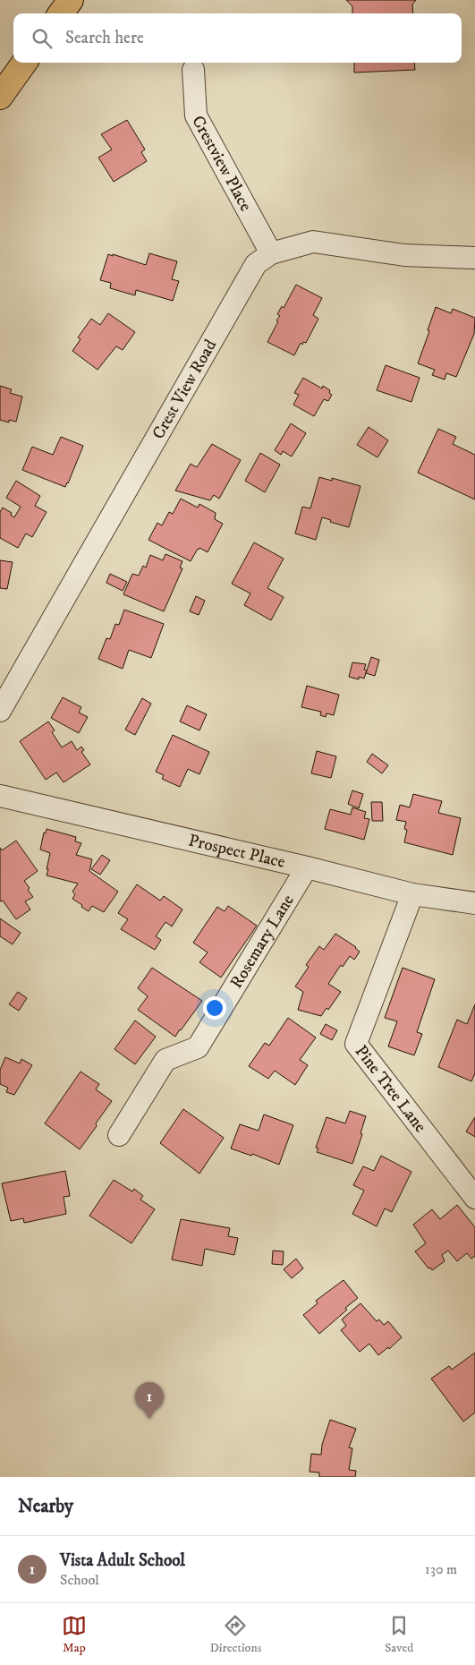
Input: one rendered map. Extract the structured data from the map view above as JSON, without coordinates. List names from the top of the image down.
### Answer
{
  "streets": {
    "street": [
      "Crestview Place",
      "Crest View Road",
      "Prospect Place",
      "Rosemary Lane",
      "Pine Tree Lane"
    ]
  },
  "crossings": [
    ["Crestview Place", "Crest View Road"],
    ["Prospect Place", "Rosemary Lane"],
    ["Prospect Place", "Pine Tree Lane"]
  ],
  "page": {
    "search": "Search here",
    "pins": "1",
    "heading": "Nearby",
    "list": [
      {
        "mark": "1",
        "name": "Vista Adult School",
        "note": "School",
        "value": "130 m"
      }
    ],
    "nav": ["Map", "Directions", "Saved"]
  }
}
